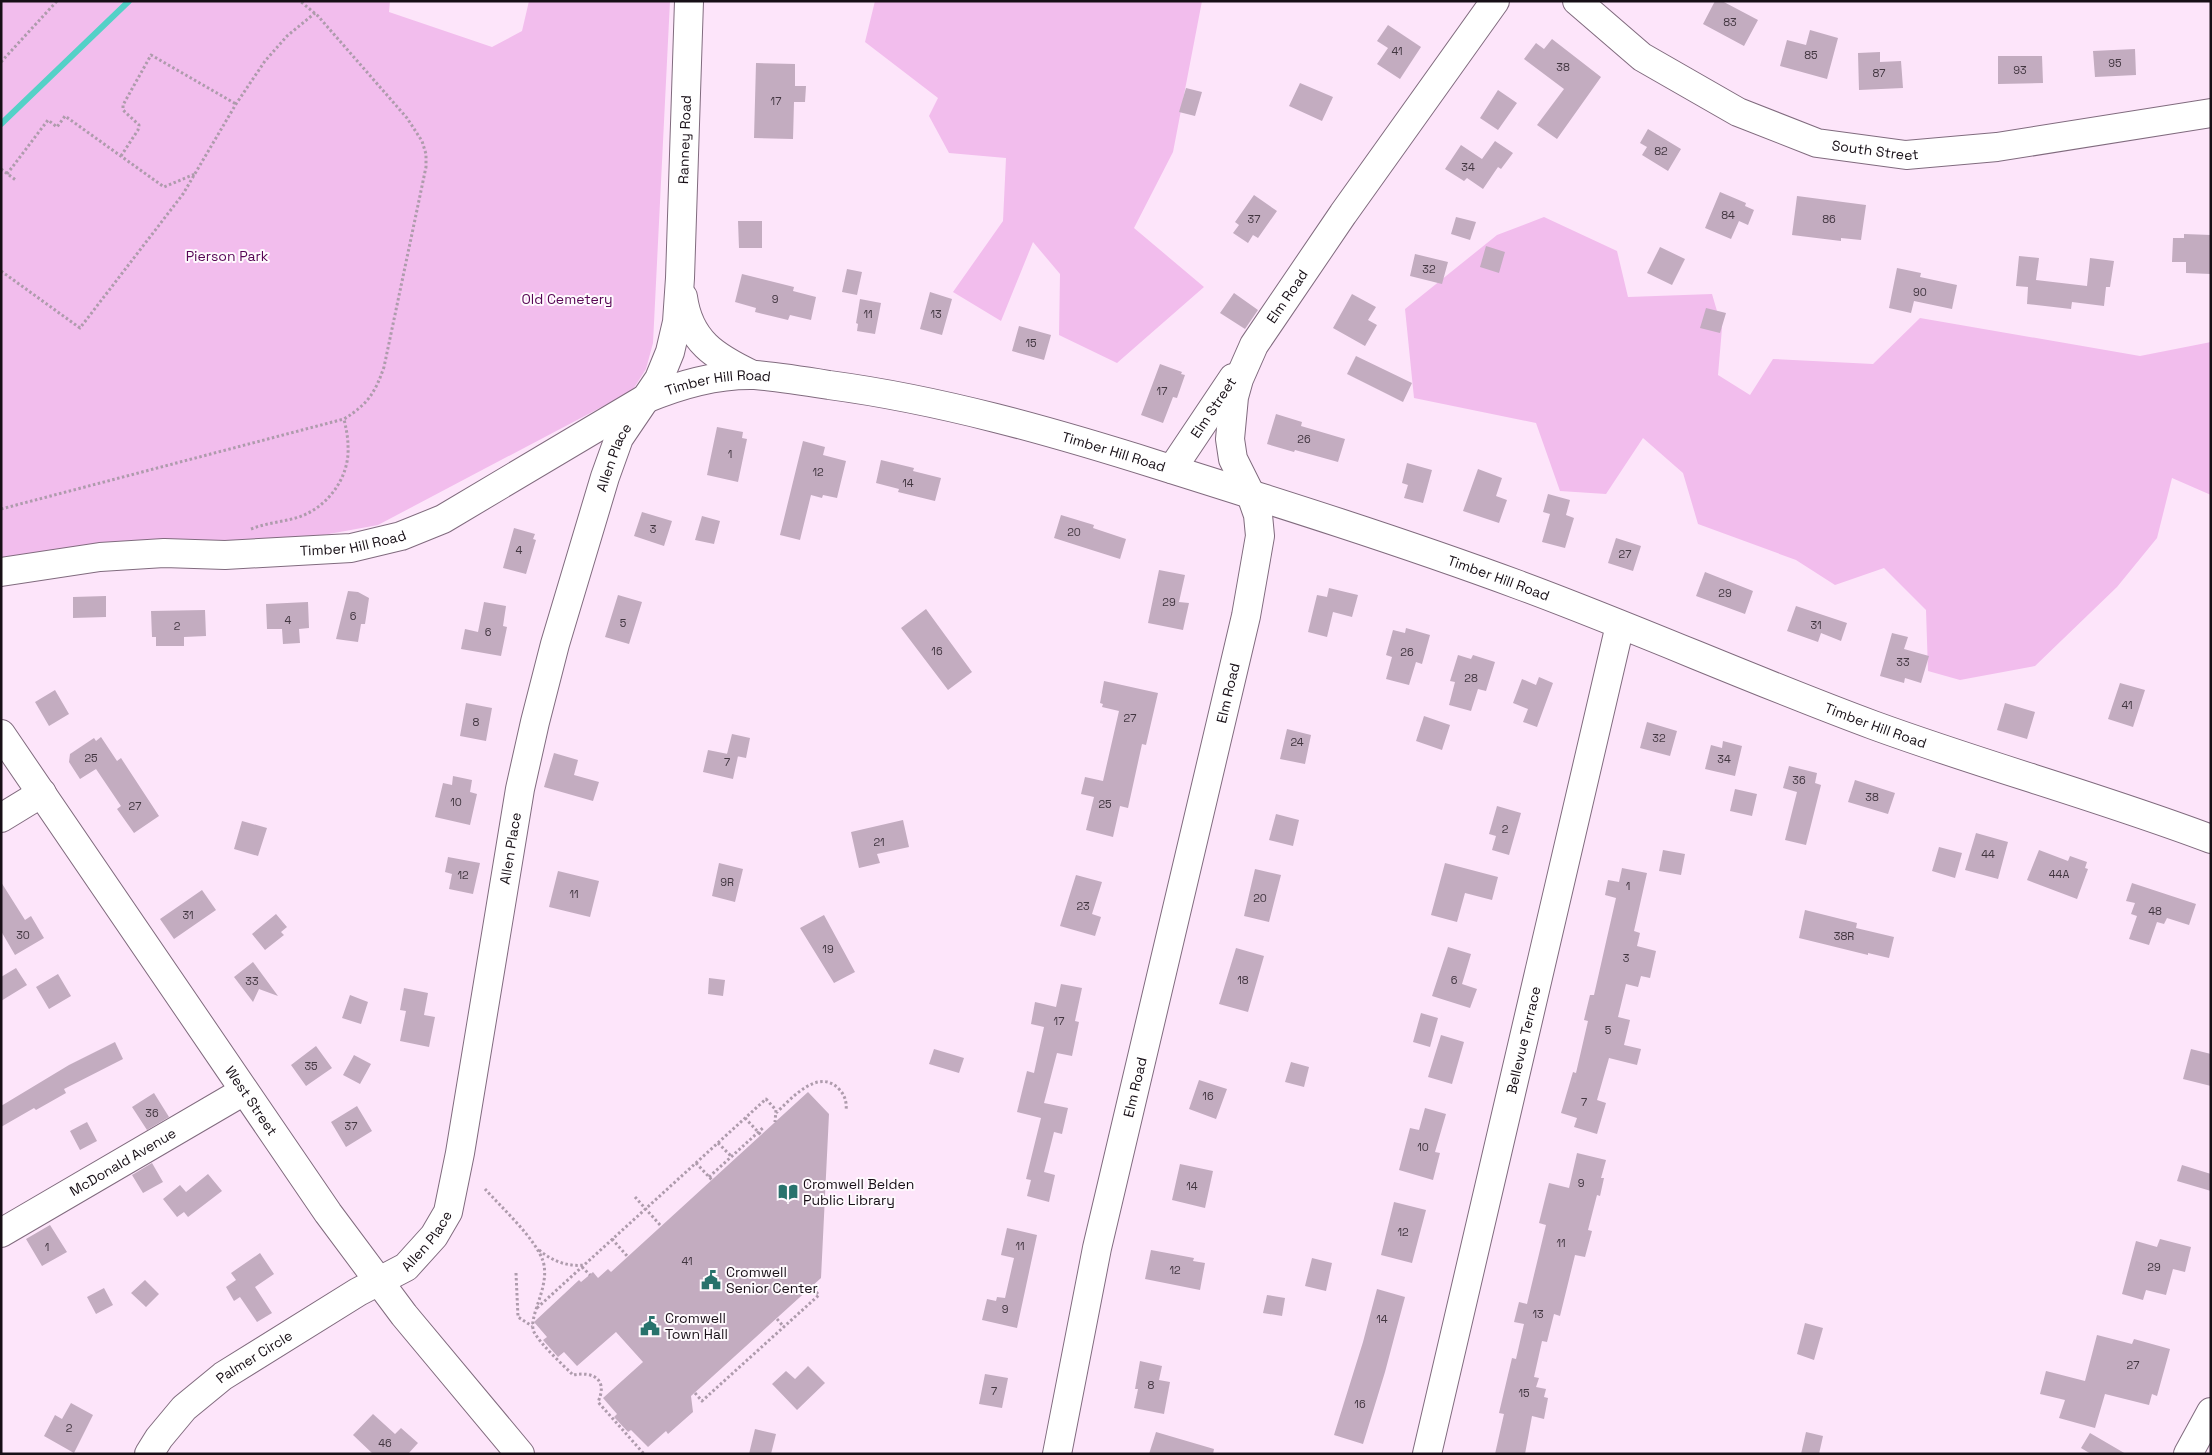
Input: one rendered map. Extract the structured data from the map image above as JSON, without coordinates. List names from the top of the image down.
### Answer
{
  "streets": {
    "street": [
      "Ranney Road",
      "South Street",
      "Elm Road",
      "Timber Hill Road",
      "Elm Street",
      "Allen Place",
      "Bellevue Terrace",
      "West Street",
      "McDonald Avenue",
      "Palmer Circle"
    ]
  },
  "crossings": [
    ["Ranney Road", "Timber Hill Road"],
    ["Ranney Road", "Allen Place"],
    ["Elm Road", "Timber Hill Road"],
    ["Elm Road", "Elm Street"],
    ["Timber Hill Road", "Elm Street"],
    ["Timber Hill Road", "Allen Place"],
    ["Timber Hill Road", "Bellevue Terrace"],
    ["Allen Place", "West Street"],
    ["Allen Place", "Palmer Circle"],
    ["West Street", "McDonald Avenue"],
    ["West Street", "Palmer Circle"]
  ],
  "parks": ["Pierson Park", "Old Cemetery"],
  "places": {
    "library": ["Cromwell Belden Public Library"],
    "public building": ["Cromwell Senior Center", "Cromwell Town Hall"]
  },
  "house_numbers": [
    "83",
    "41",
    "85",
    "95",
    "38",
    "93",
    "87",
    "17",
    "82",
    "34",
    "84",
    "37",
    "86",
    "32",
    "90",
    "9",
    "11",
    "13",
    "15",
    "17",
    "26",
    "1",
    "12",
    "14",
    "3",
    "20",
    "4",
    "27",
    "29",
    "29",
    "6",
    "4",
    "5",
    "31",
    "2",
    "6",
    "16",
    "26",
    "33",
    "28",
    "41",
    "27",
    "8",
    "32",
    "24",
    "25",
    "34",
    "7",
    "36",
    "38",
    "10",
    "25",
    "27",
    "2",
    "21",
    "44",
    "44A",
    "12",
    "9R",
    "1",
    "11",
    "20",
    "23",
    "48",
    "31",
    "30",
    "38R",
    "19",
    "3",
    "18",
    "6",
    "33",
    "17",
    "5",
    "35",
    "16",
    "7",
    "36",
    "37",
    "10",
    "9",
    "14",
    "12",
    "11",
    "11",
    "1",
    "41",
    "29",
    "12",
    "9",
    "13",
    "14",
    "27",
    "8",
    "7",
    "15",
    "16",
    "2",
    "46"
  ]
}
